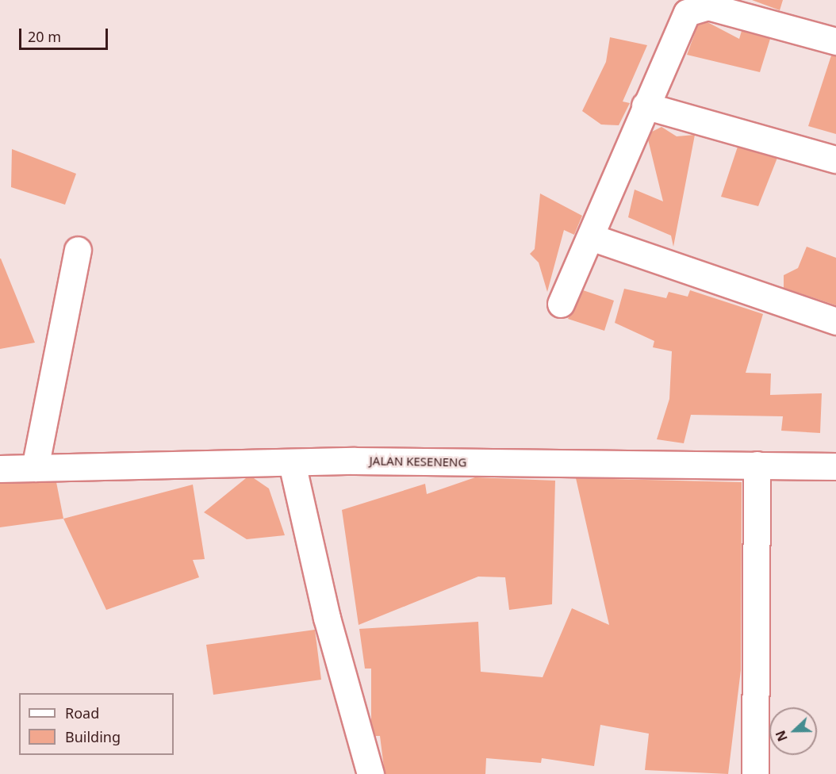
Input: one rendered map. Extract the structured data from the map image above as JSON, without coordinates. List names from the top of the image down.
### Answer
{
  "streets": {
    "street": ["JALAN KESENENG"]
  },
  "legend": ["Road", "Building"],
  "scale_bar": "20 m",
  "north": "left"
}
